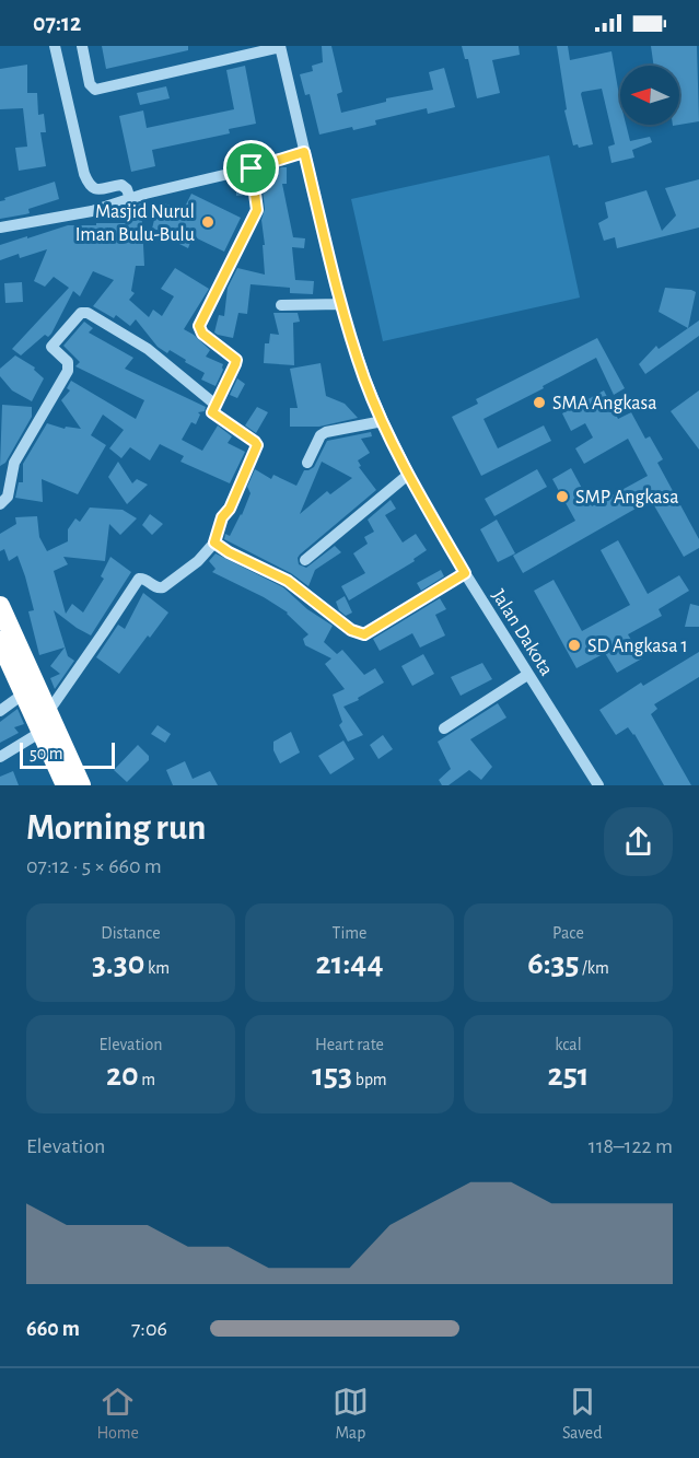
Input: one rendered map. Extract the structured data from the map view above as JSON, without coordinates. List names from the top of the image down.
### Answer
{
  "streets": {
    "street": ["Jalan Dakota"]
  },
  "places": [
    "Masjid Nurul Iman Bulu-Bulu",
    "SMA Angkasa",
    "SMP Angkasa",
    "SD Angkasa 1"
  ],
  "scale_bar": "50 m",
  "north": "left",
  "page": {
    "status": "07:12",
    "scale": "50 m",
    "heading": ["Morning run", "07:12 · 5 × 660 m"],
    "stats": [
      ["Distance", "3.30 km"],
      ["Time", "21:44"],
      ["Pace", "6:35 /km"],
      ["Elevation", "20 m"],
      ["Heart rate", "153 bpm"],
      ["kcal", "251"]
    ],
    "chart": ["Elevation", "118–122 m"],
    "list": [
      {
        "name": "660 m",
        "note": "7:06"
      }
    ],
    "tabs": ["Home", "Map", "Saved"]
  }
}
